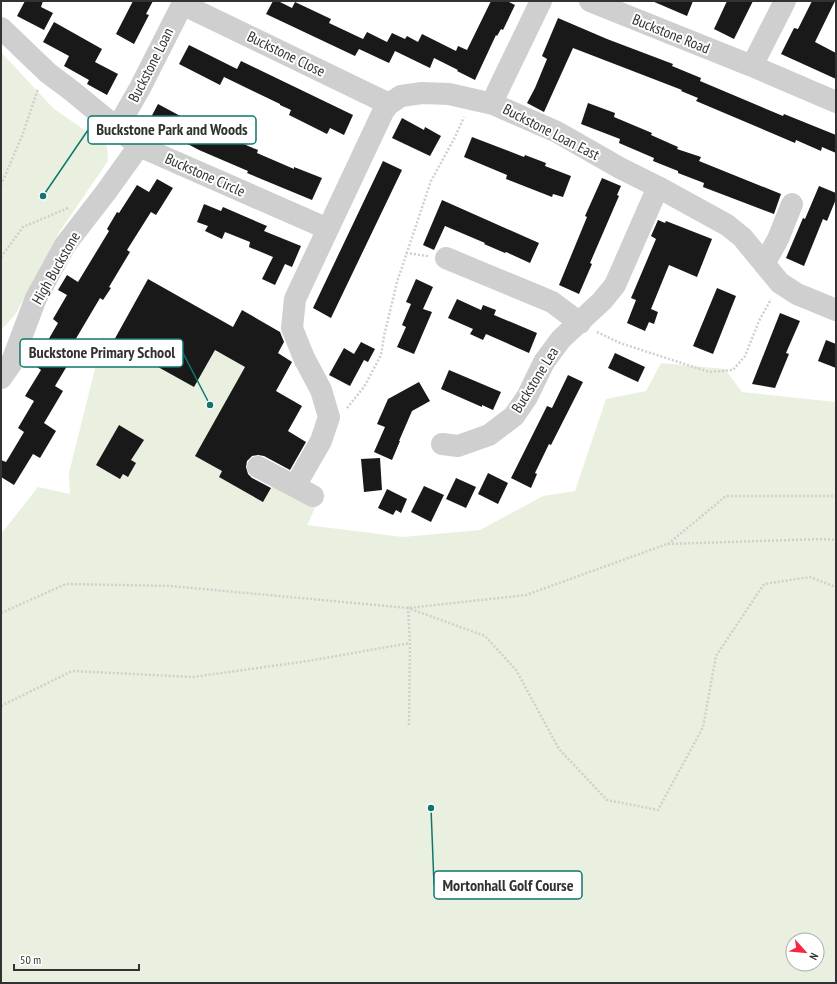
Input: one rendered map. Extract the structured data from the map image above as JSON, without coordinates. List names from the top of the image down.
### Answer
{
  "streets": {
    "street": [
      "Buckstone Road",
      "Buckstone Close",
      "Buckstone Loan",
      "Buckstone Loan East",
      "Buckstone Circle",
      "High Buckstone",
      "Buckstone Lea"
    ]
  },
  "crossings": [
    ["Buckstone Close", "Buckstone Loan"],
    ["Buckstone Close", "Buckstone Loan East"],
    ["Buckstone Loan", "Buckstone Circle"],
    ["Buckstone Loan East", "Buckstone Circle"],
    ["Buckstone Loan East", "Buckstone Lea"],
    ["Buckstone Circle", "High Buckstone"]
  ],
  "places": ["Buckstone Park and Woods", "Buckstone Primary School", "Mortonhall Golf Course"],
  "scale_bar": "50 m",
  "north": "bottom right"
}
